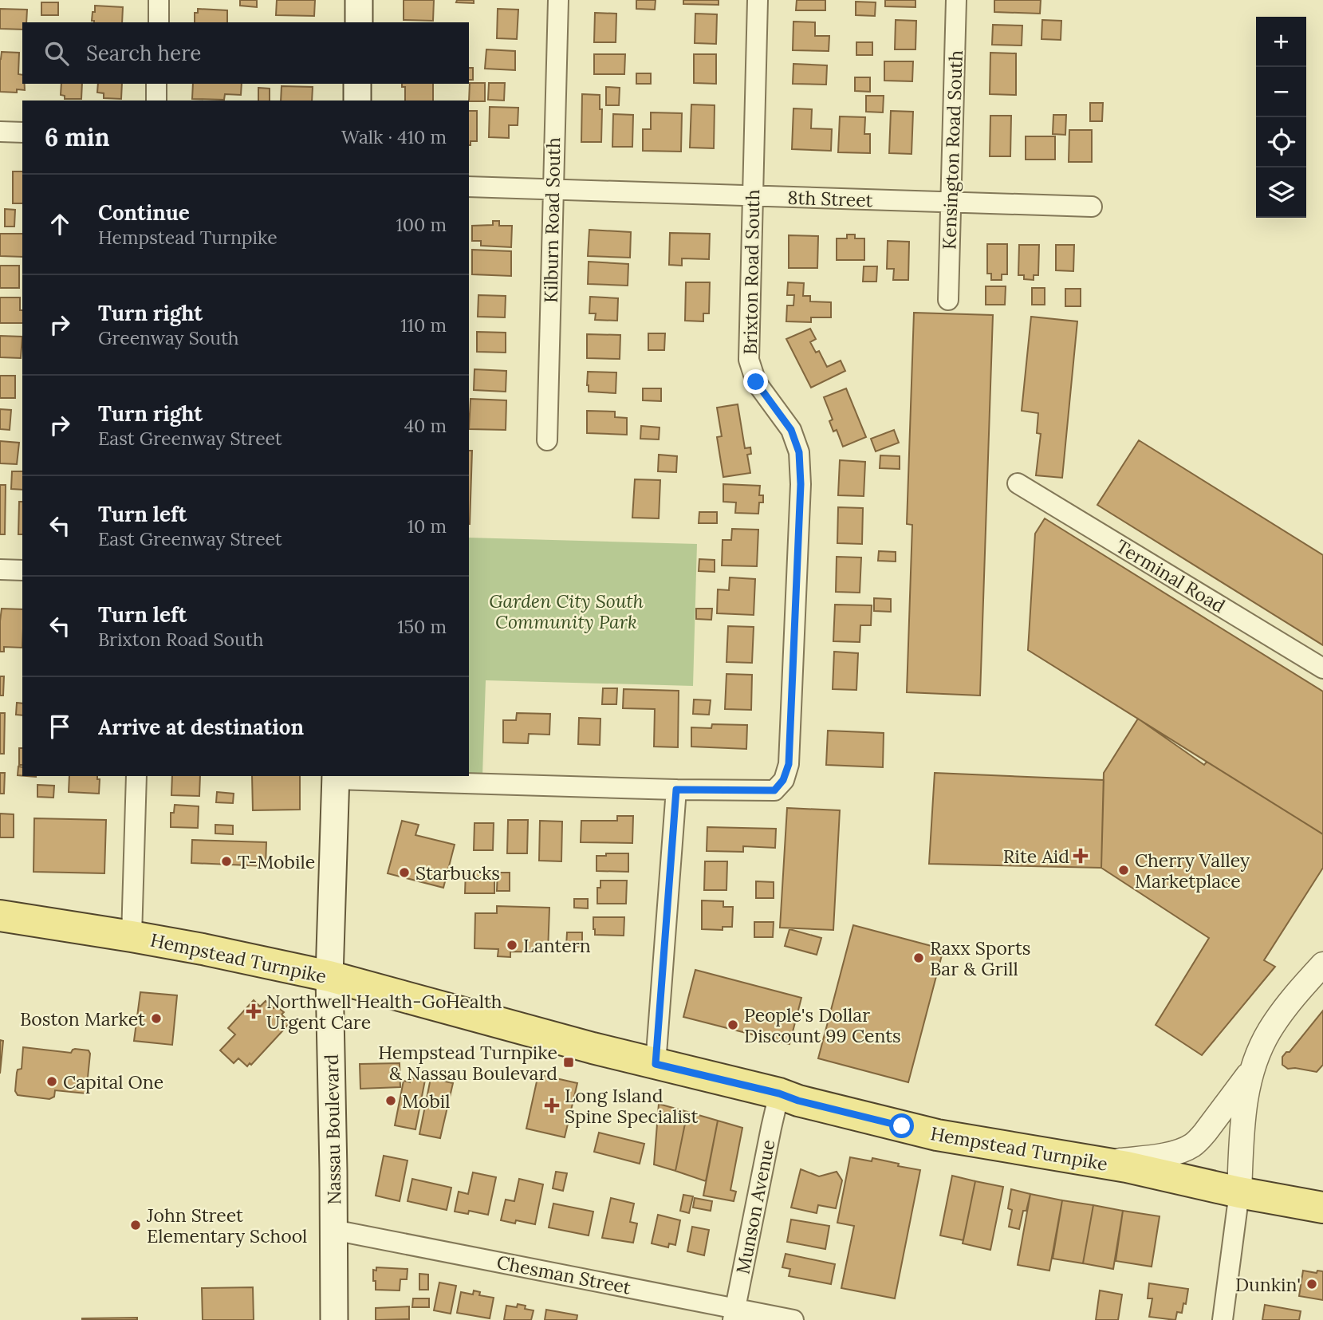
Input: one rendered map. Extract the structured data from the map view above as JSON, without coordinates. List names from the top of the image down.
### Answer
{
  "streets": {
    "main road": ["Hempstead Turnpike", "Nassau Boulevard"],
    "street": [
      "Kensington Road South",
      "8th Street",
      "Kilburn Road South",
      "Brixton Road South",
      "Terminal Road",
      "Munson Avenue",
      "Chesman Street"
    ]
  },
  "crossings": [
    ["Kensington Road South", "8th Street"],
    ["8th Street", "Kilburn Road South"],
    ["8th Street", "Brixton Road South"],
    ["Hempstead Turnpike", "Nassau Boulevard"],
    ["Hempstead Turnpike", "Munson Avenue"],
    ["Nassau Boulevard", "Chesman Street"],
    ["Munson Avenue", "Chesman Street"]
  ],
  "parks": ["Garden City South Community Park"],
  "places": {
    "health": ["Rite Aid", "Northwell Health-GoHealth Urgent Care", "Long Island Spine Specialist"],
    "other": [
      "T-Mobile",
      "Cherry Valley Marketplace",
      "Starbucks",
      "Lantern",
      "Raxx Sports Bar & Grill",
      "Boston Market",
      "People's Dollar Discount 99 Cents",
      "Capital One",
      "Mobil",
      "John Street Elementary School",
      "Dunkin'"
    ],
    "transit": ["Hempstead Turnpike & Nassau Boulevard"]
  },
  "page": {
    "map_buttons": ["+", "−"],
    "search": "Search here",
    "heading": ["6 min", "Walk · 410 m"],
    "list": [
      ["Continue", "Hempstead Turnpike", "100 m"],
      ["Turn right", "Greenway South", "110 m"],
      ["Turn right", "East Greenway Street", "40 m"],
      ["Turn left", "East Greenway Street", "10 m"],
      ["Turn left", "Brixton Road South", "150 m"],
      "Arrive at destination"
    ]
  }
}
